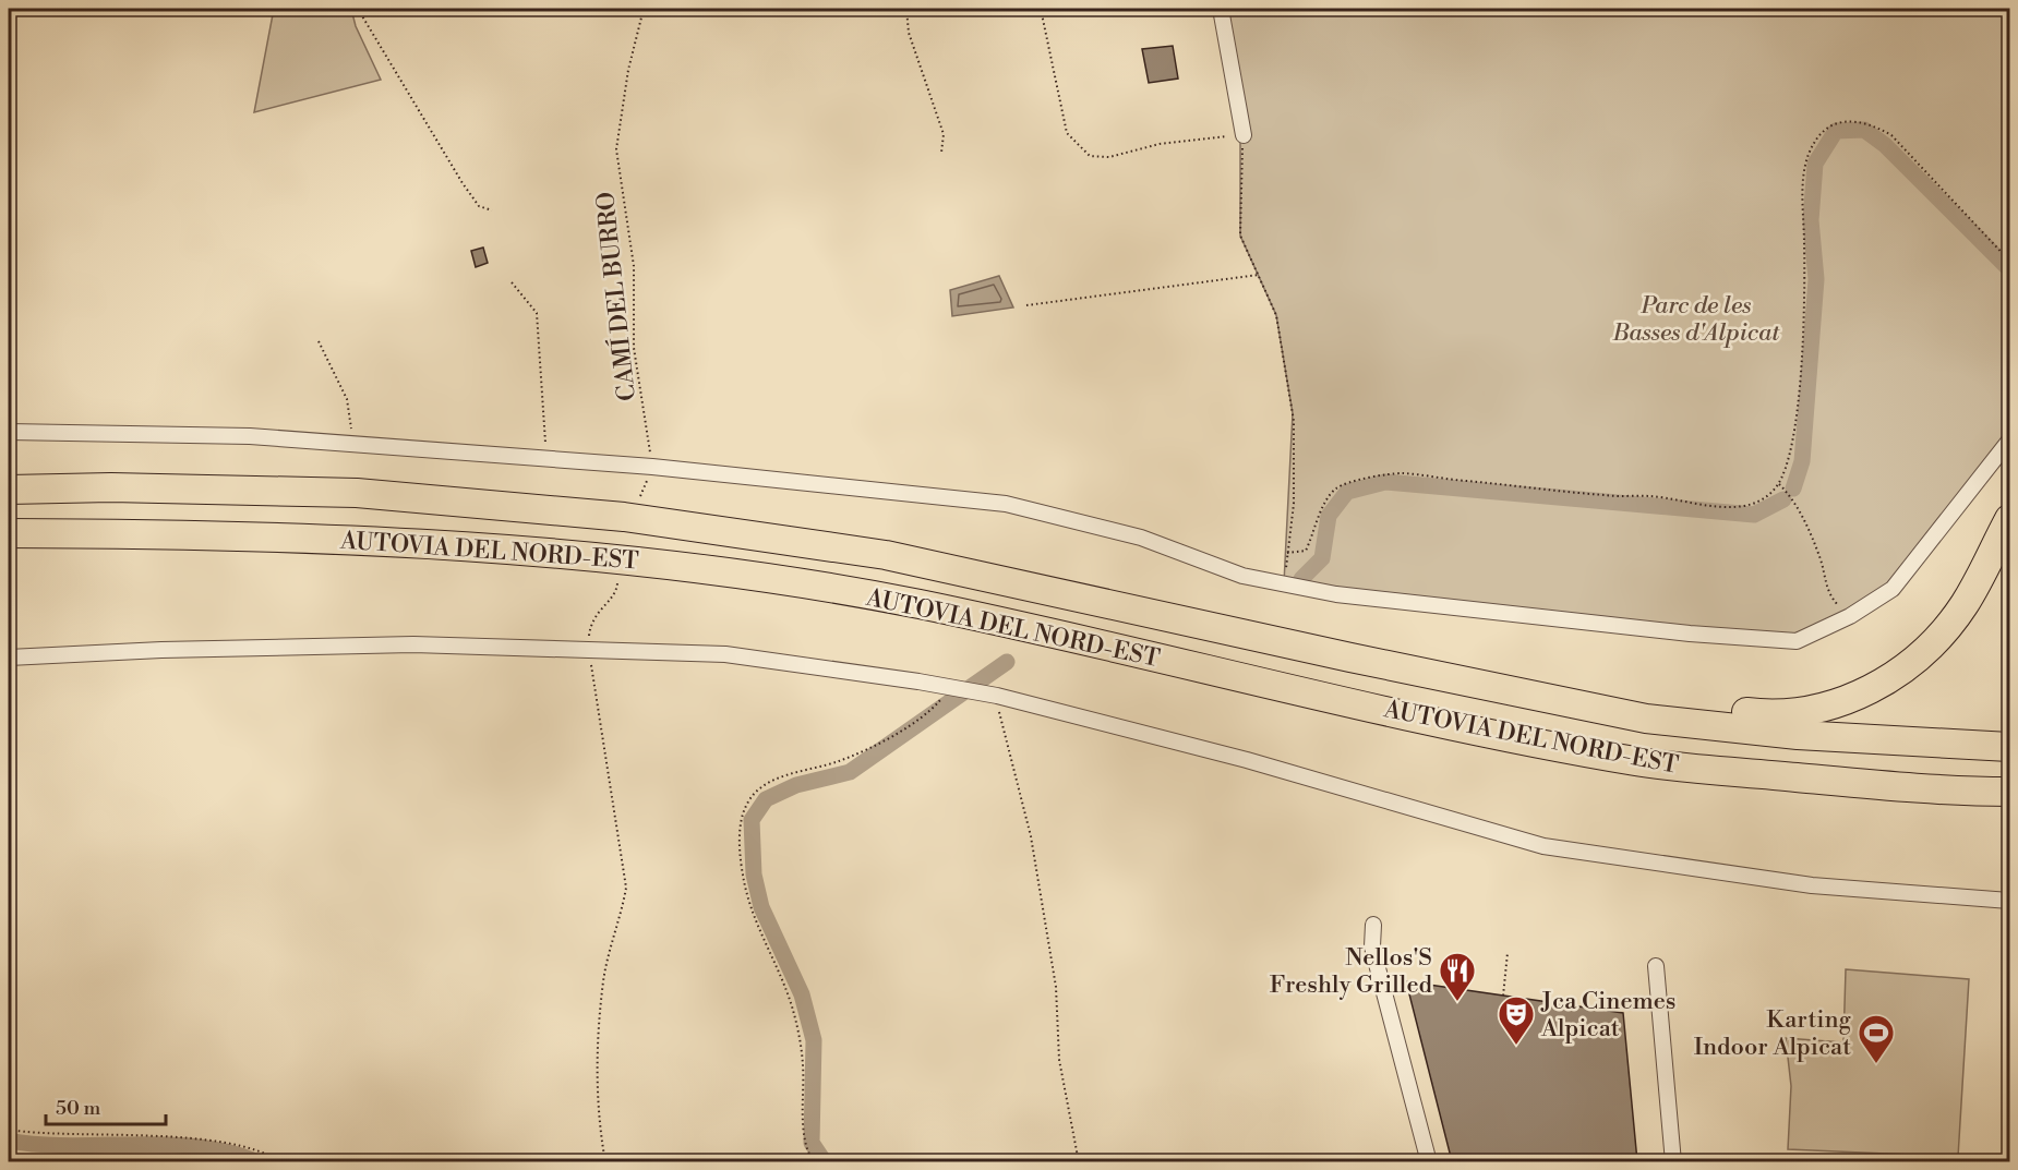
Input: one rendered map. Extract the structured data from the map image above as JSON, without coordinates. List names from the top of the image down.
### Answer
{
  "streets": {
    "highway": ["AUTOVIA DEL NORD-EST"],
    "path": ["CAMÍ DEL BURRO"]
  },
  "parks": ["Parc de les Basses d'Alpicat"],
  "places": {
    "restaurant": ["Nellos'S Freshly Grilled"],
    "theatre": ["Jca Cinemes Alpicat"],
    "sports": ["Karting Indoor Alpicat"]
  },
  "scale_bar": "50 m"
}
